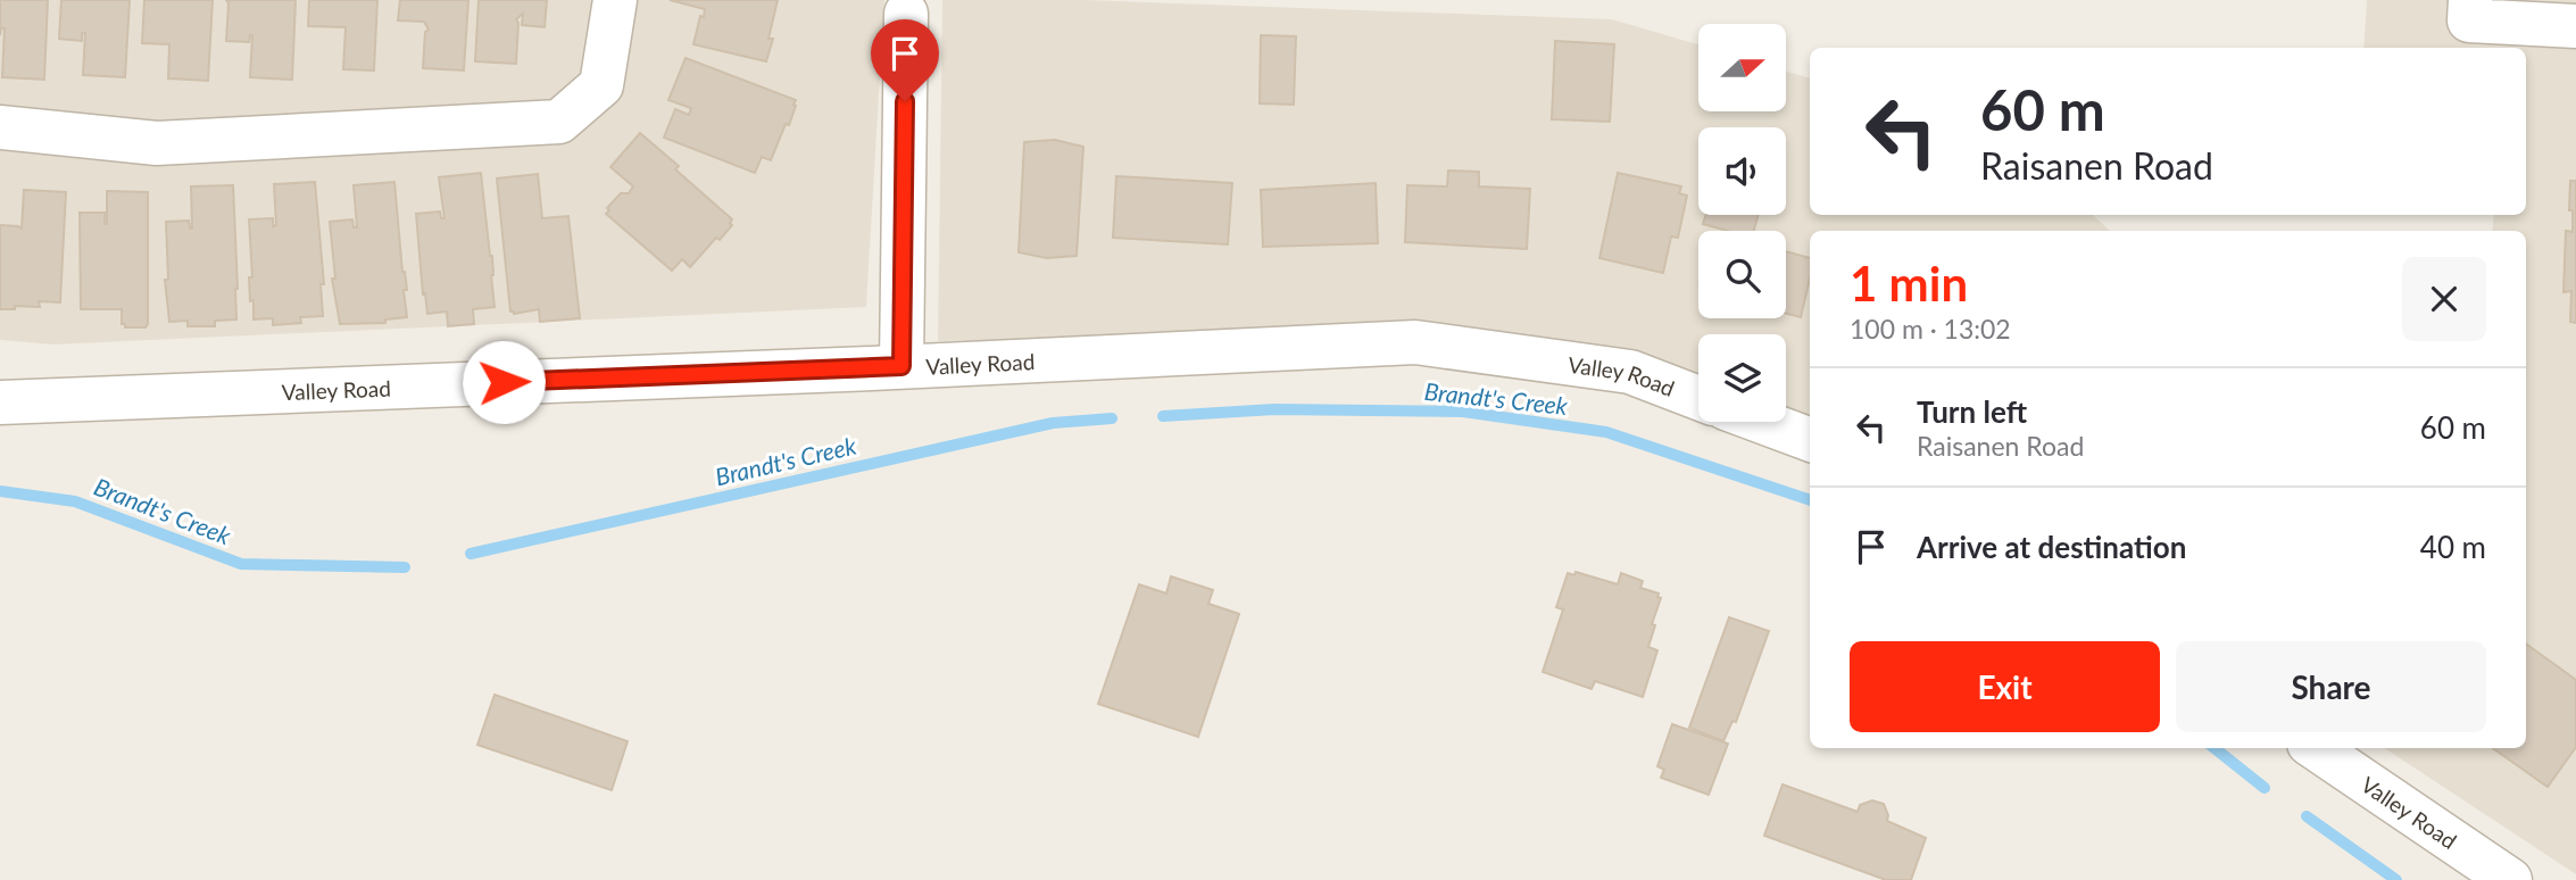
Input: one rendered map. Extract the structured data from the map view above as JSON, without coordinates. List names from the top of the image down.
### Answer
{
  "streets": {
    "street": ["Valley Road"]
  },
  "water": ["Brandt's Creek"],
  "north": "right",
  "page": {
    "turn": ["60 m", "Raisanen Road"],
    "heading": ["1 min", "100 m · 13:02"],
    "list": [
      {
        "name": "Turn left",
        "note": "Raisanen Road",
        "value": "60 m"
      },
      {
        "name": "Arrive at destination",
        "value": "40 m"
      }
    ],
    "buttons": ["Exit", "Share"]
  }
}
